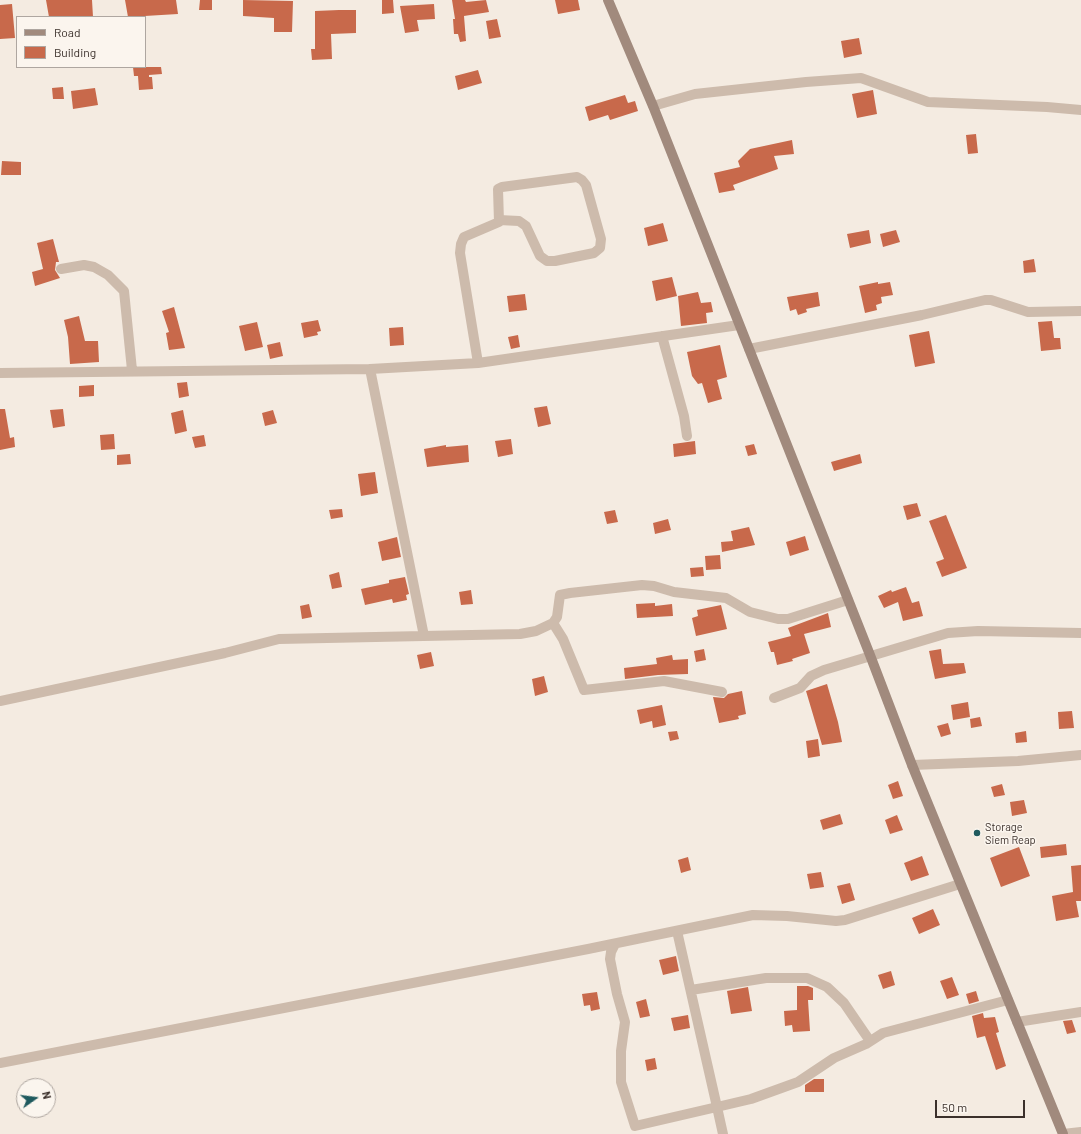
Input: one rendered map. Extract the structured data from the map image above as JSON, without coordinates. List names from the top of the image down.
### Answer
{
  "places": ["Storage Siem Reap"],
  "legend": ["Road", "Building"],
  "scale_bar": "50 m",
  "north": "right"
}
